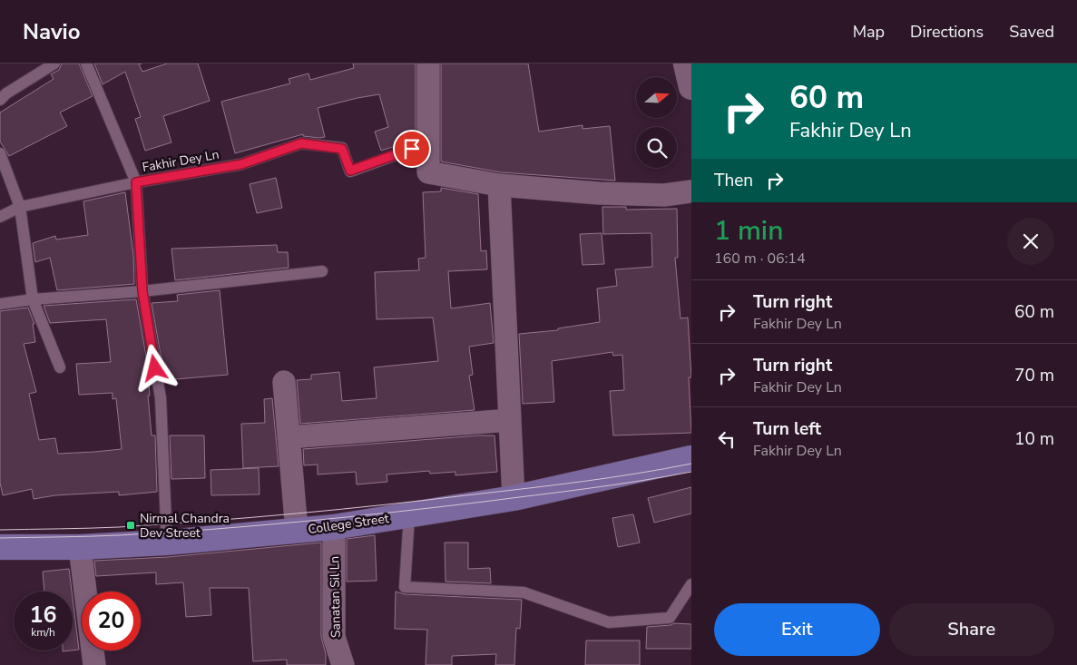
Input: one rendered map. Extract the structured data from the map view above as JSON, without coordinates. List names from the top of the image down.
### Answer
{
  "streets": {
    "main road": ["College Street"],
    "street": ["Sanatan Sil Ln"],
    "lane": ["Fakhir Dey Ln"]
  },
  "crossings": [
    ["College Street", "Sanatan Sil Ln"]
  ],
  "places": {
    "transit": ["Nirmal Chandra Dev Street"]
  },
  "north": "right",
  "page": {
    "header": "Navio",
    "nav": ["Map", "Directions", "Saved"],
    "turn": ["60 m", "Fakhir Dey Ln"],
    "then": "Then",
    "heading": ["1 min", "160 m · 06:14"],
    "list": [
      {
        "name": "Turn right",
        "note": "Fakhir Dey Ln",
        "value": "60 m"
      },
      {
        "name": "Turn right",
        "note": "Fakhir Dey Ln",
        "value": "70 m"
      },
      {
        "name": "Turn left",
        "note": "Fakhir Dey Ln",
        "value": "10 m"
      }
    ],
    "speed": "16 km/h",
    "limit": "20",
    "buttons": ["Exit", "Share"]
  }
}
